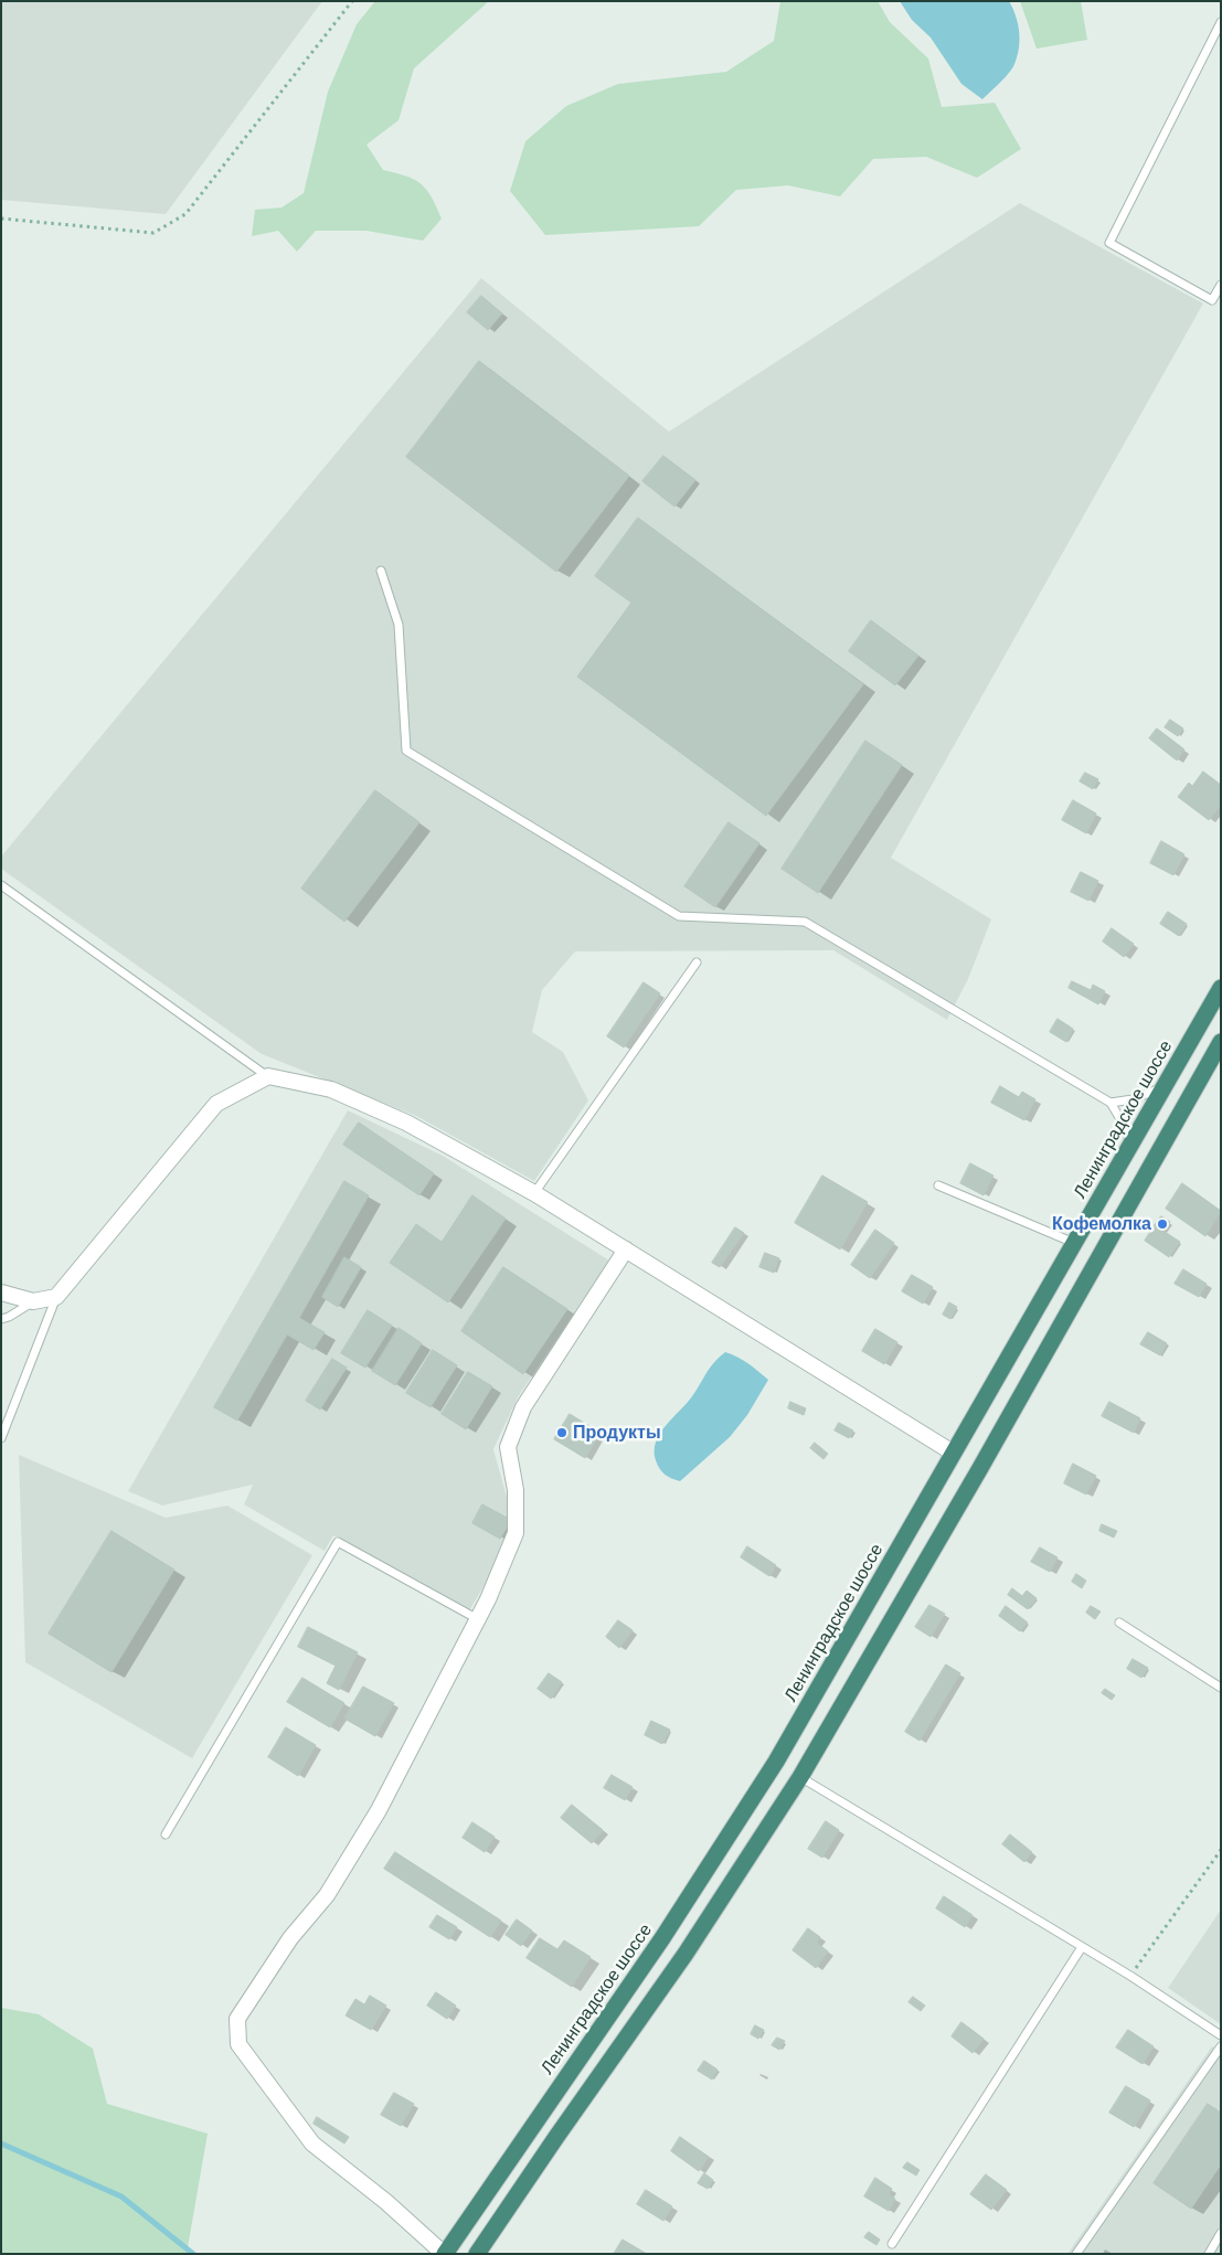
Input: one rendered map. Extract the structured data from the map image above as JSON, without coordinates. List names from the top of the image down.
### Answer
{
  "streets": {
    "highway": ["Ленинградское шоссе"]
  },
  "places": ["Кофемолка", "Продукты"]
}
